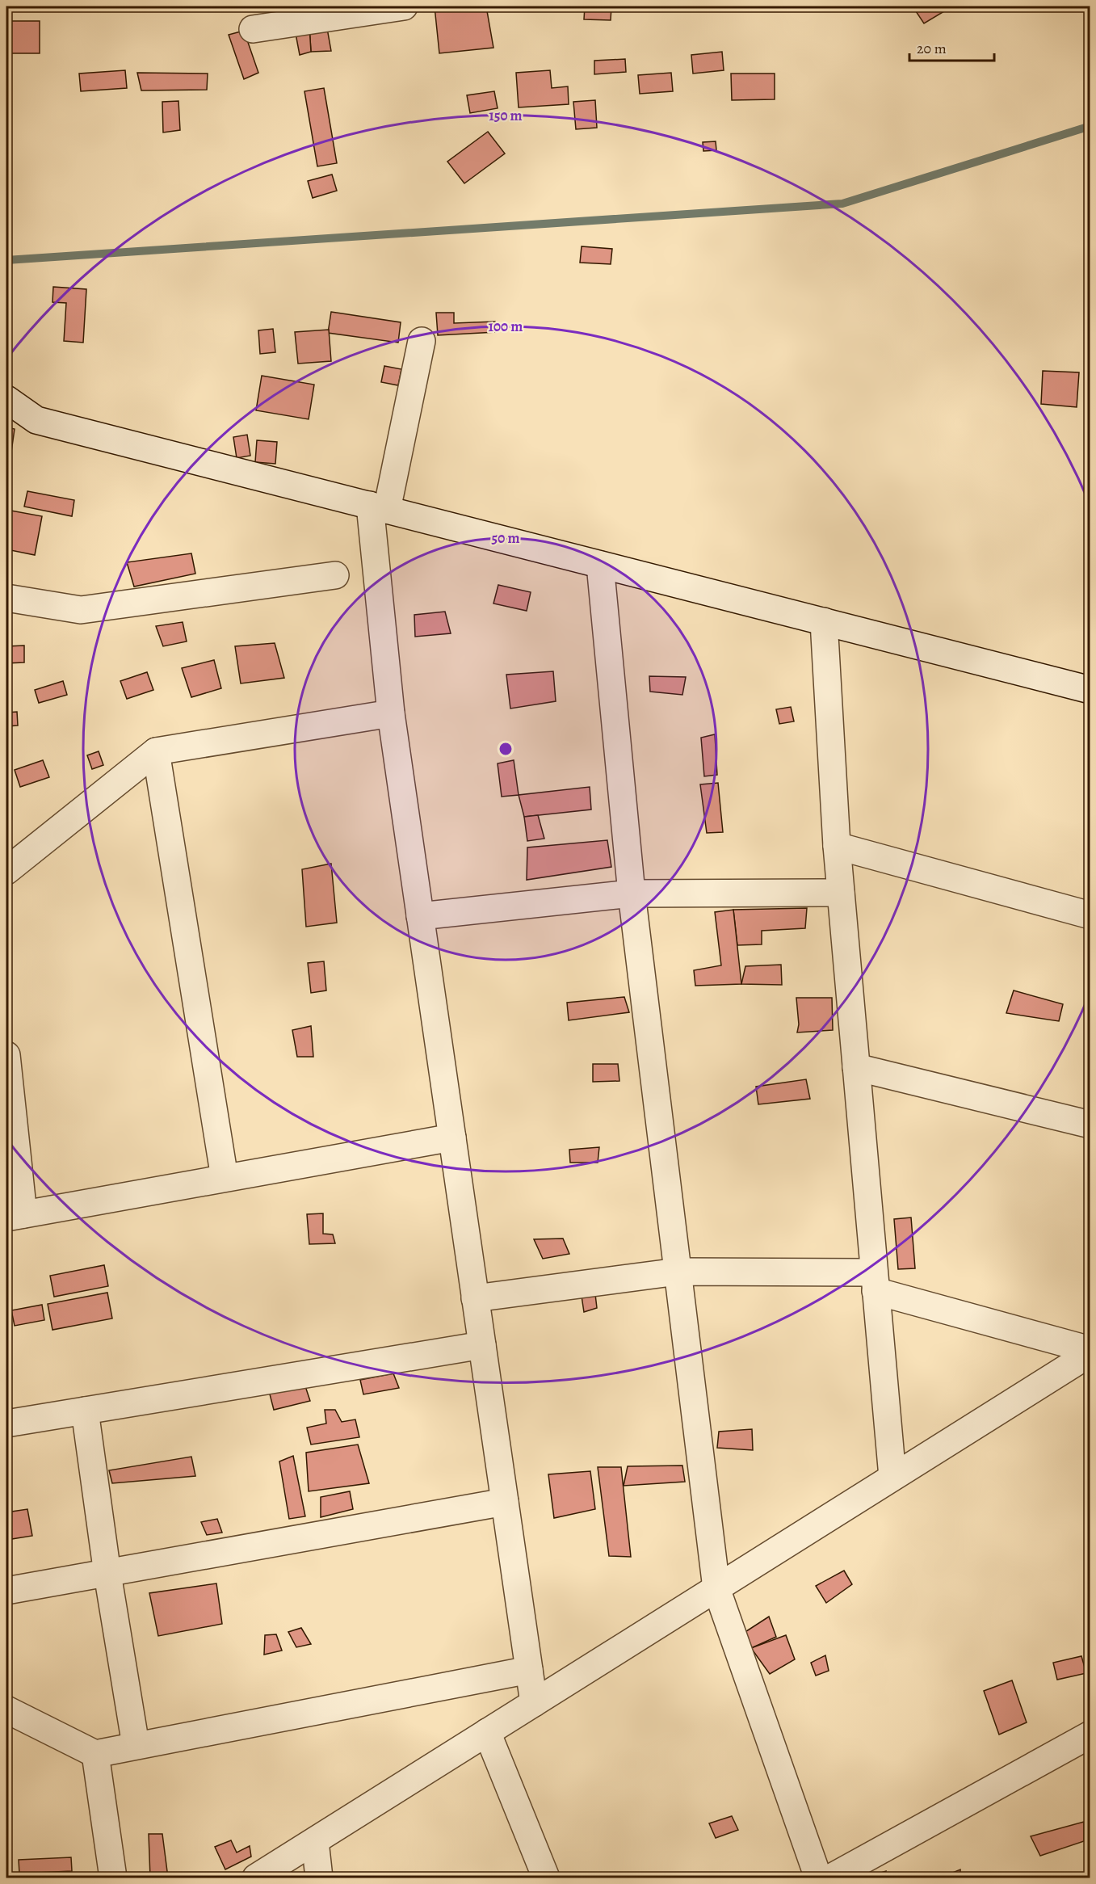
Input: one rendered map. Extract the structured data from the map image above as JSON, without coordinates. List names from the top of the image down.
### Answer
{
  "scale_bar": "20 m",
  "rings": ["150 m", "100 m", "50 m"]
}
